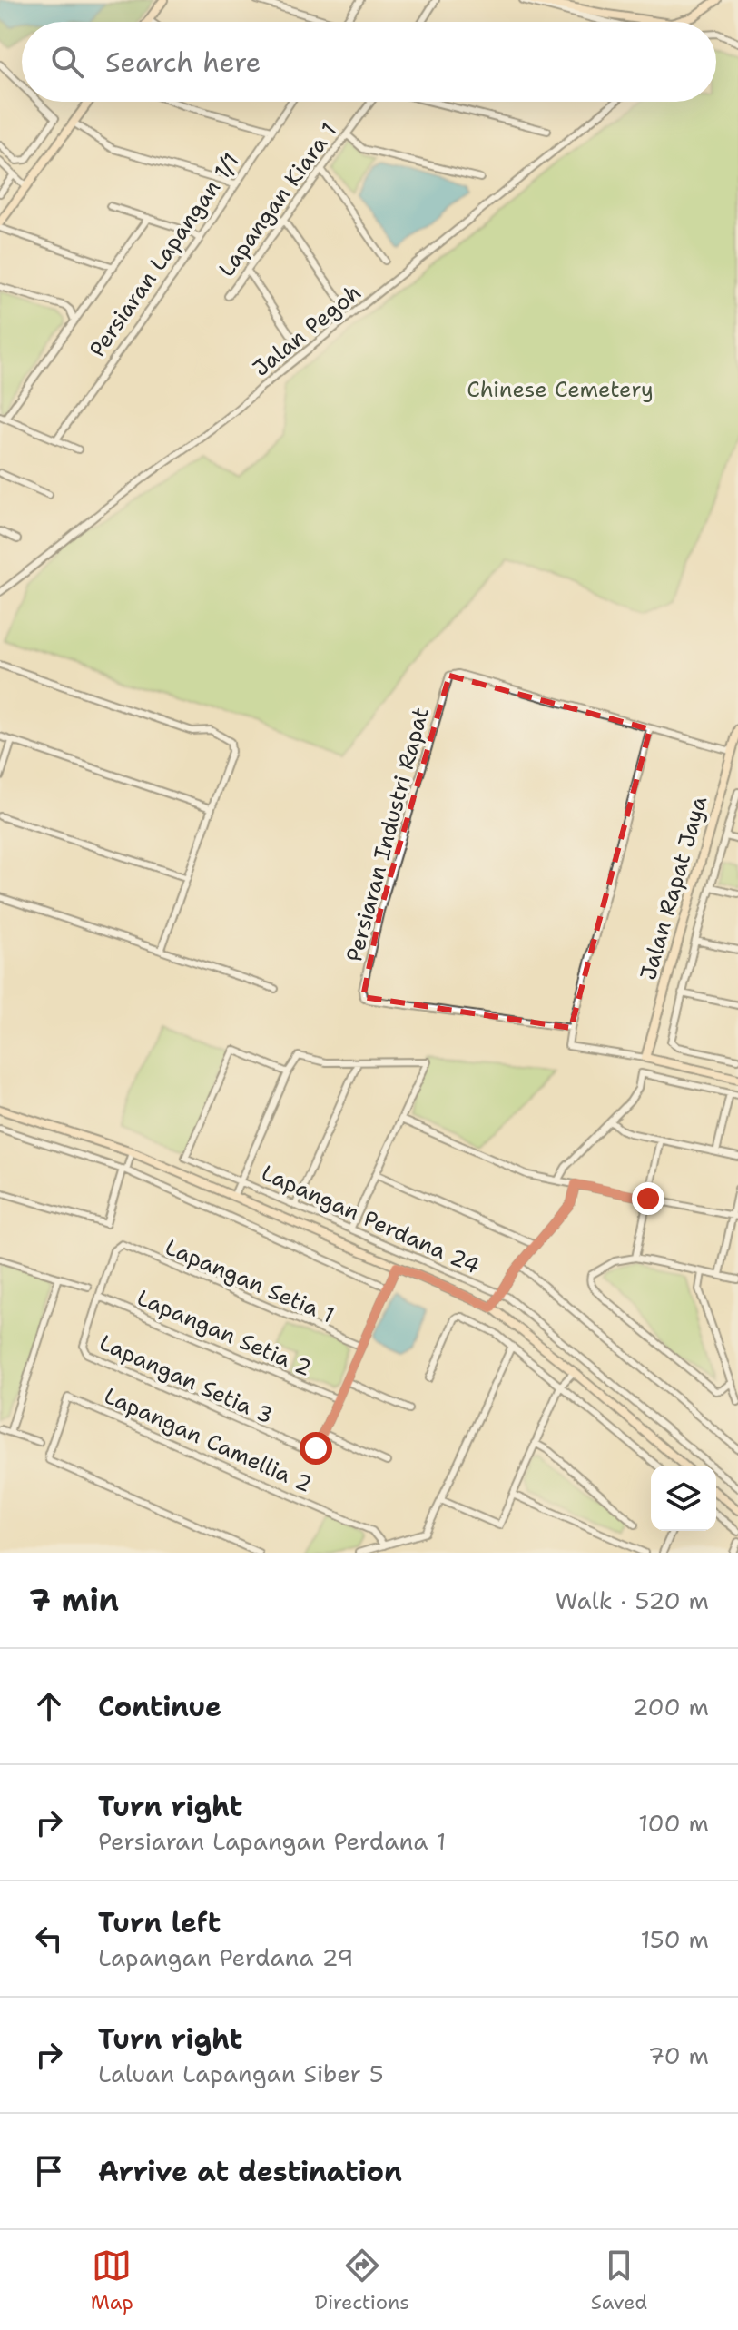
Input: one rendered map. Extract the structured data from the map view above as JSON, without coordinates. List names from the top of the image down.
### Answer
{
  "streets": {
    "street": [
      "Lapangan Kiara 1",
      "Persiaran Lapangan 1/1",
      "Jalan Pegoh",
      "Persiaran Industri Rapat",
      "Jalan Rapat Jaya",
      "Lapangan Perdana 24",
      "Lapangan Setia 1",
      "Lapangan Setia 2",
      "Lapangan Setia 3",
      "Lapangan Camellia 2"
    ]
  },
  "crossings": [
    ["Persiaran Industri Rapat", "Jalan Rapat Jaya"],
    ["Lapangan Setia 1", "Lapangan Setia 2"],
    ["Lapangan Setia 1", "Lapangan Setia 3"],
    ["Lapangan Setia 2", "Lapangan Setia 3"]
  ],
  "parks": ["Chinese Cemetery"],
  "page": {
    "search": "Search here",
    "heading": ["7 min", "Walk · 520 m"],
    "list": [
      ["Continue", "200 m"],
      ["Turn right", "Persiaran Lapangan Perdana 1", "100 m"],
      ["Turn left", "Lapangan Perdana 29", "150 m"],
      ["Turn right", "Laluan Lapangan Siber 5", "70 m"],
      "Arrive at destination"
    ],
    "nav": ["Map", "Directions", "Saved"]
  }
}
